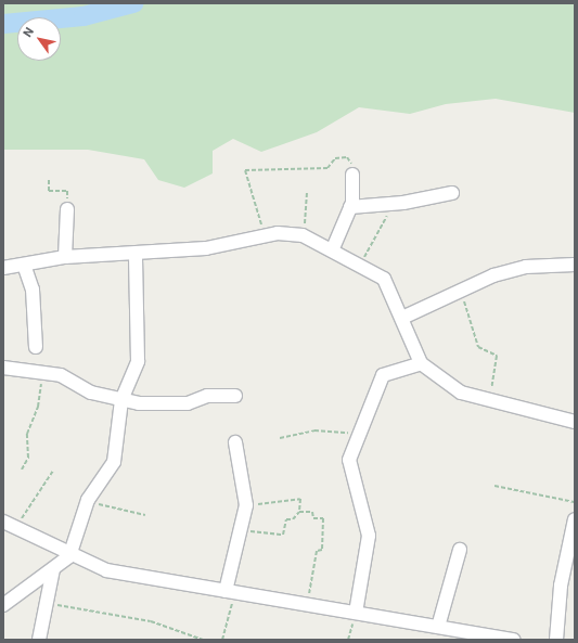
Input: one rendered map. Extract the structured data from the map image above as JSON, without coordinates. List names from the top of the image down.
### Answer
{
  "north": "top left"
}
